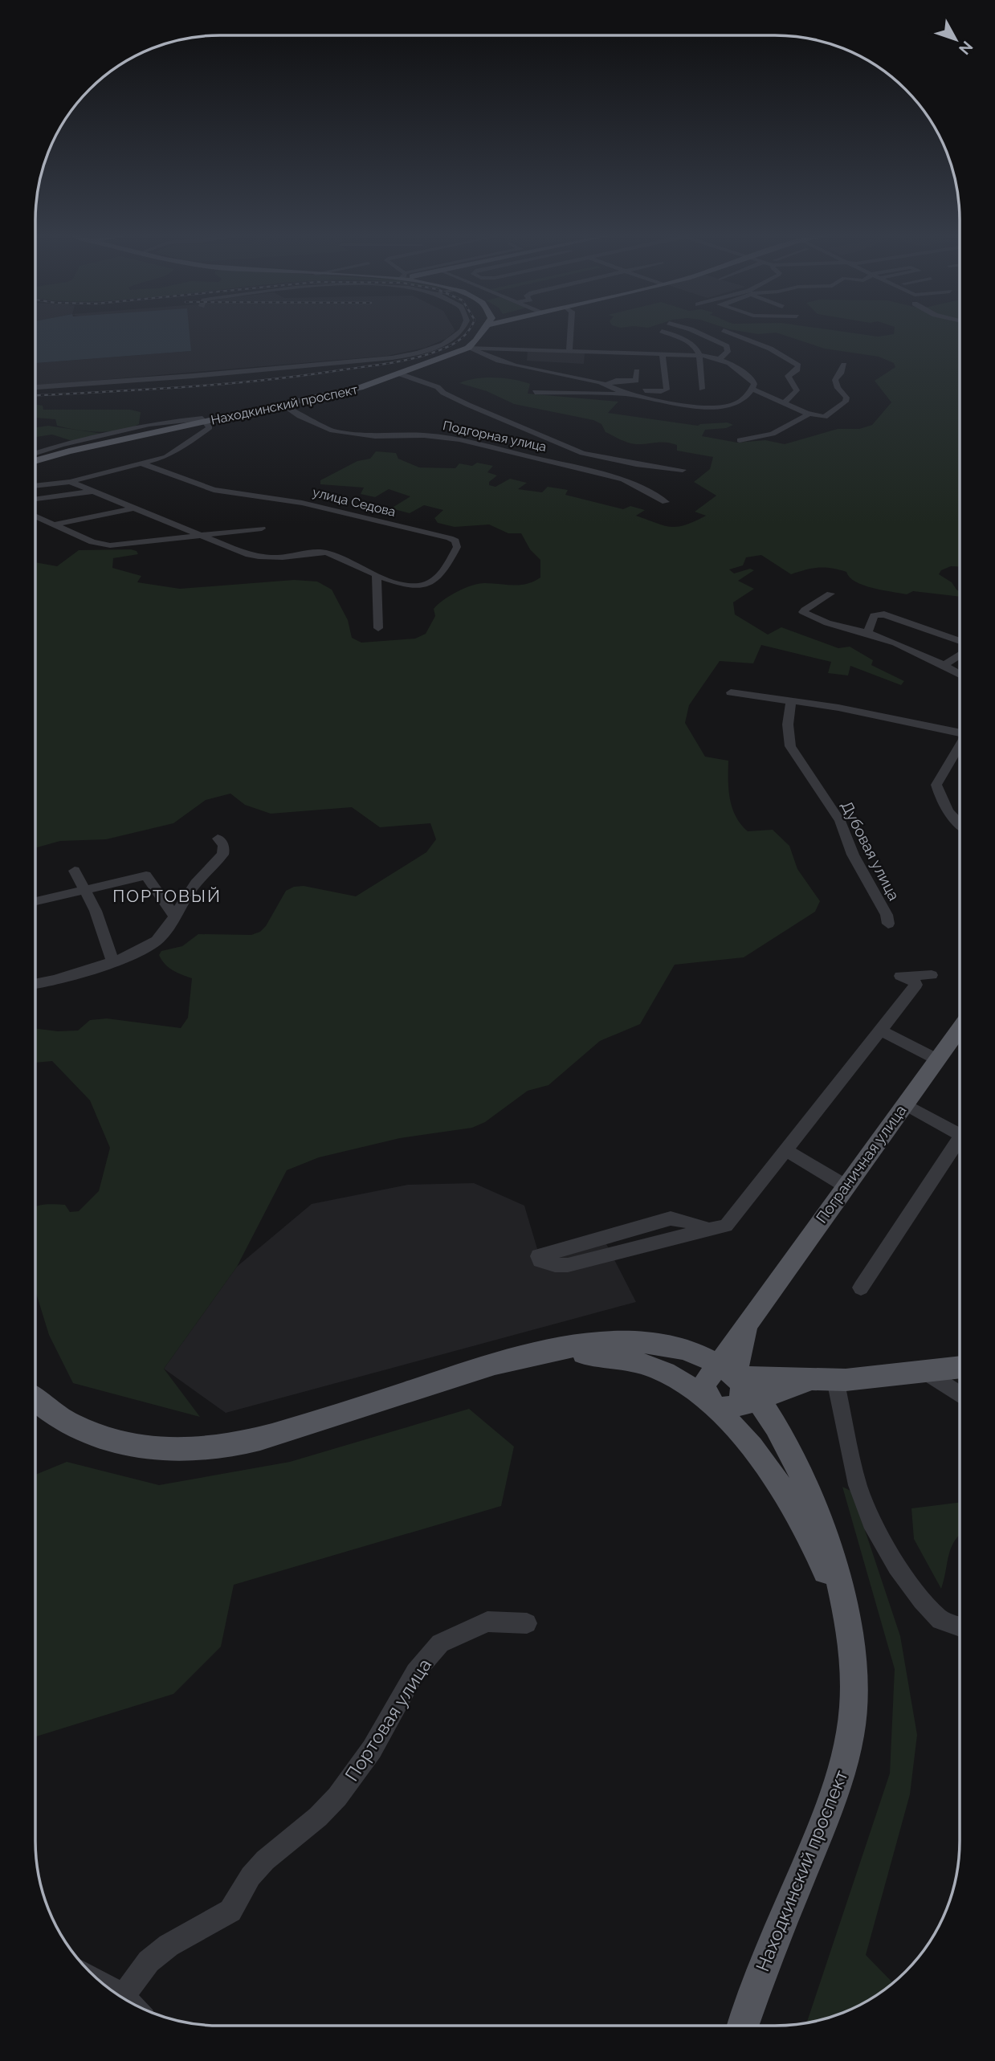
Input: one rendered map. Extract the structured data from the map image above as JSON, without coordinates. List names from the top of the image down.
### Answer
{
  "streets": {
    "main road": ["Находкинский проспект", "Пограничная улица"],
    "street": [
      "Подгорная улица",
      "улица Седова",
      "Дубовая улица",
      "Портовая улица"
    ]
  },
  "crossings": [
    ["Находкинский проспект", "Подгорная улица"]
  ],
  "districts": ["ПОРТОВЫЙ"],
  "north": "bottom right"
}
